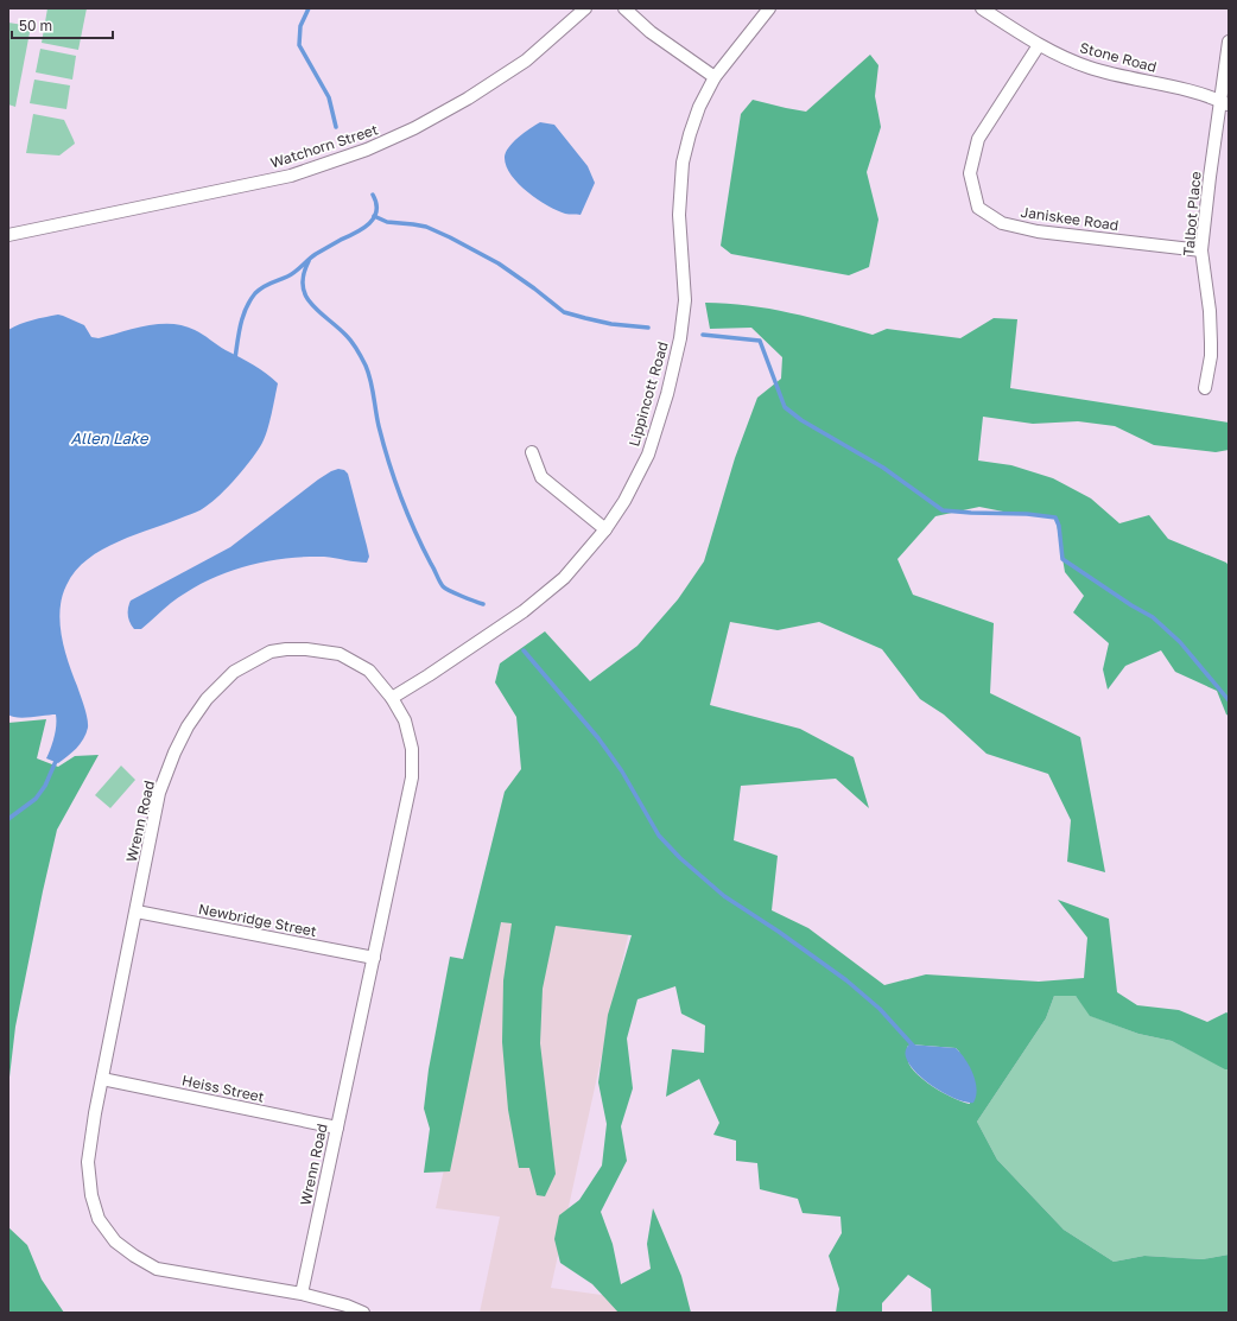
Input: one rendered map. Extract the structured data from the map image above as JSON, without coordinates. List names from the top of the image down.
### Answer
{
  "streets": {
    "street": [
      "Stone Road",
      "Watchorn Street",
      "Talbot Place",
      "Janiskee Road",
      "Lippincott Road",
      "Wrenn Road",
      "Newbridge Street",
      "Heiss Street"
    ]
  },
  "crossings": [
    ["Stone Road", "Talbot Place"],
    ["Stone Road", "Janiskee Road"],
    ["Talbot Place", "Janiskee Road"],
    ["Lippincott Road", "Wrenn Road"],
    ["Wrenn Road", "Newbridge Street"],
    ["Wrenn Road", "Heiss Street"]
  ],
  "water": ["Allen Lake"],
  "scale_bar": "50 m"
}
